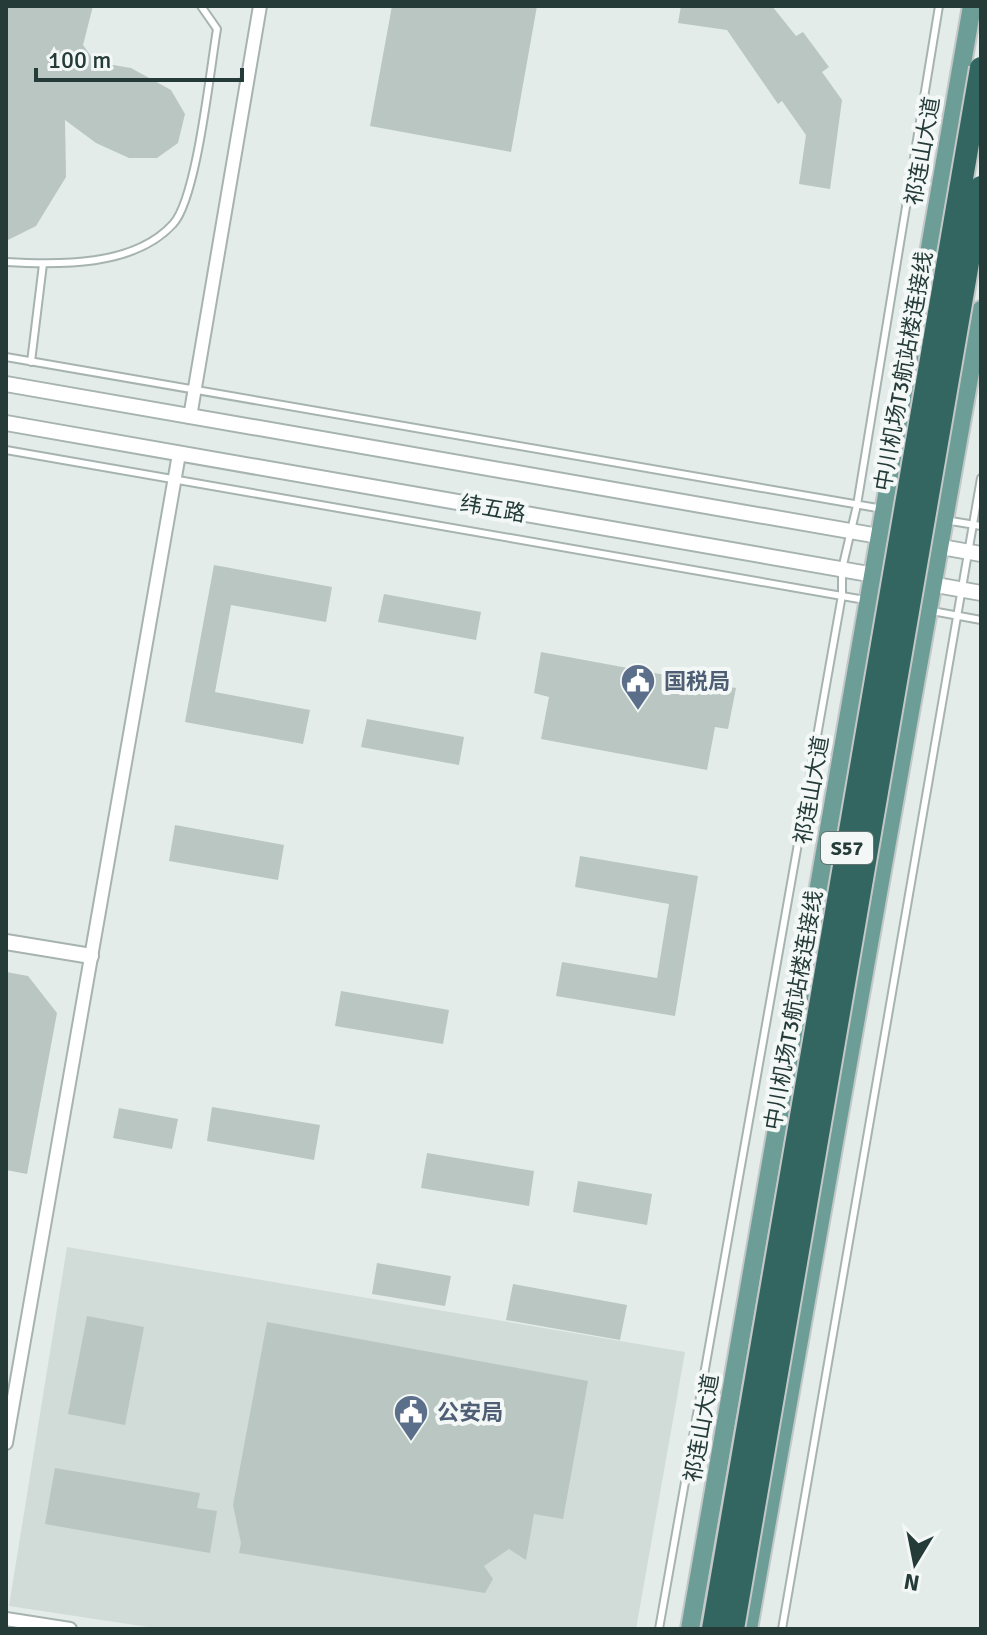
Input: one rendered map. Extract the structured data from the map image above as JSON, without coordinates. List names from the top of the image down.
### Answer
{
  "streets": {
    "highway": ["中川机场T3航站楼连接线", "S57"],
    "main road": ["祁连山大道"],
    "street": ["纬五路"]
  },
  "crossings": [
    ["祁连山大道", "纬五路"]
  ],
  "places": {
    "public building": ["国税局", "公安局"]
  },
  "scale_bar": "100 m",
  "north": "bottom"
}
